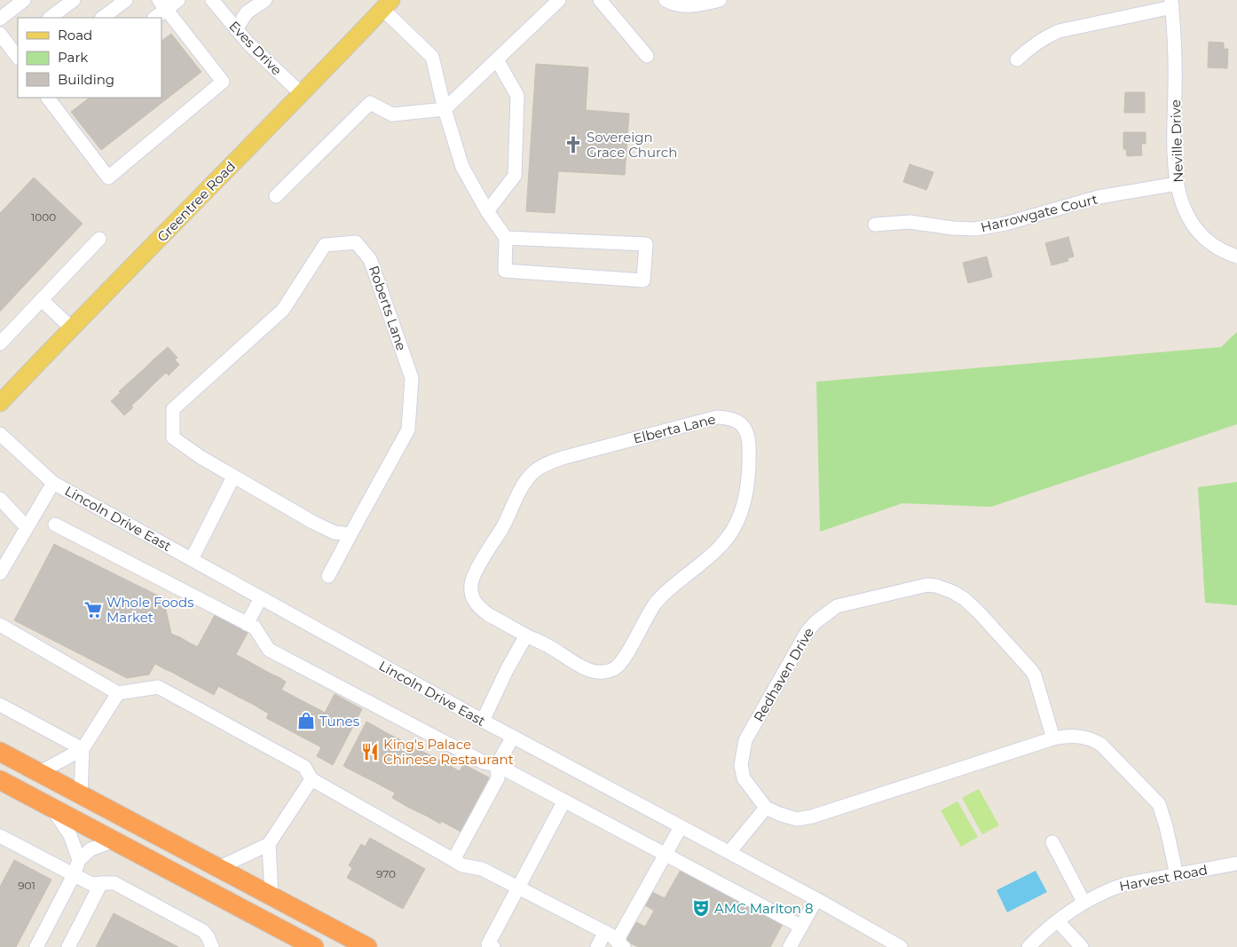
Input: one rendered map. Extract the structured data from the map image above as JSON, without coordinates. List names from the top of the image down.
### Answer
{
  "streets": {
    "main road": ["Greentree Road"],
    "street": [
      "Eves Drive",
      "Neville Drive",
      "Harrowgate Court",
      "Roberts Lane",
      "Elberta Lane",
      "Lincoln Drive East",
      "Redhaven Drive",
      "Harvest Road"
    ]
  },
  "crossings": [
    ["Eves Drive", "Greentree Road"],
    ["Neville Drive", "Harrowgate Court"]
  ],
  "places": {
    "church": ["Sovereign Grace Church"],
    "supermarket": ["Whole Foods Market"],
    "shop": ["Tunes"],
    "restaurant": ["King's Palace Chinese Restaurant"],
    "theatre": ["AMC Marlton 8"]
  },
  "house_numbers": ["1000", "970", "901"],
  "legend": ["Road", "Park", "Building"]
}
